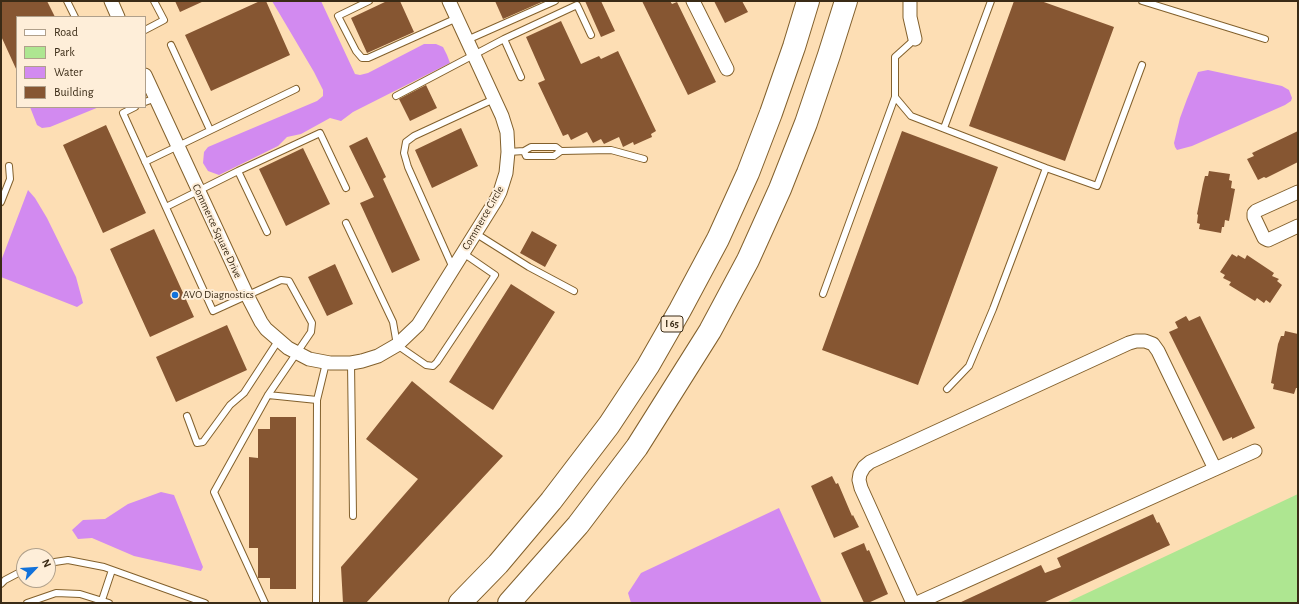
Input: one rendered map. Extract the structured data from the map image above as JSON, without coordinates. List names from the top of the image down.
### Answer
{
  "streets": {
    "highway": ["I 65"],
    "street": ["Commerce Circle", "Commerce Square Drive"]
  },
  "crossings": [
    ["Commerce Circle", "Commerce Square Drive"]
  ],
  "places": ["AVO Diagnostics"],
  "legend": [
    "Road",
    "Park",
    "Water",
    "Building"
  ],
  "north": "top right"
}
